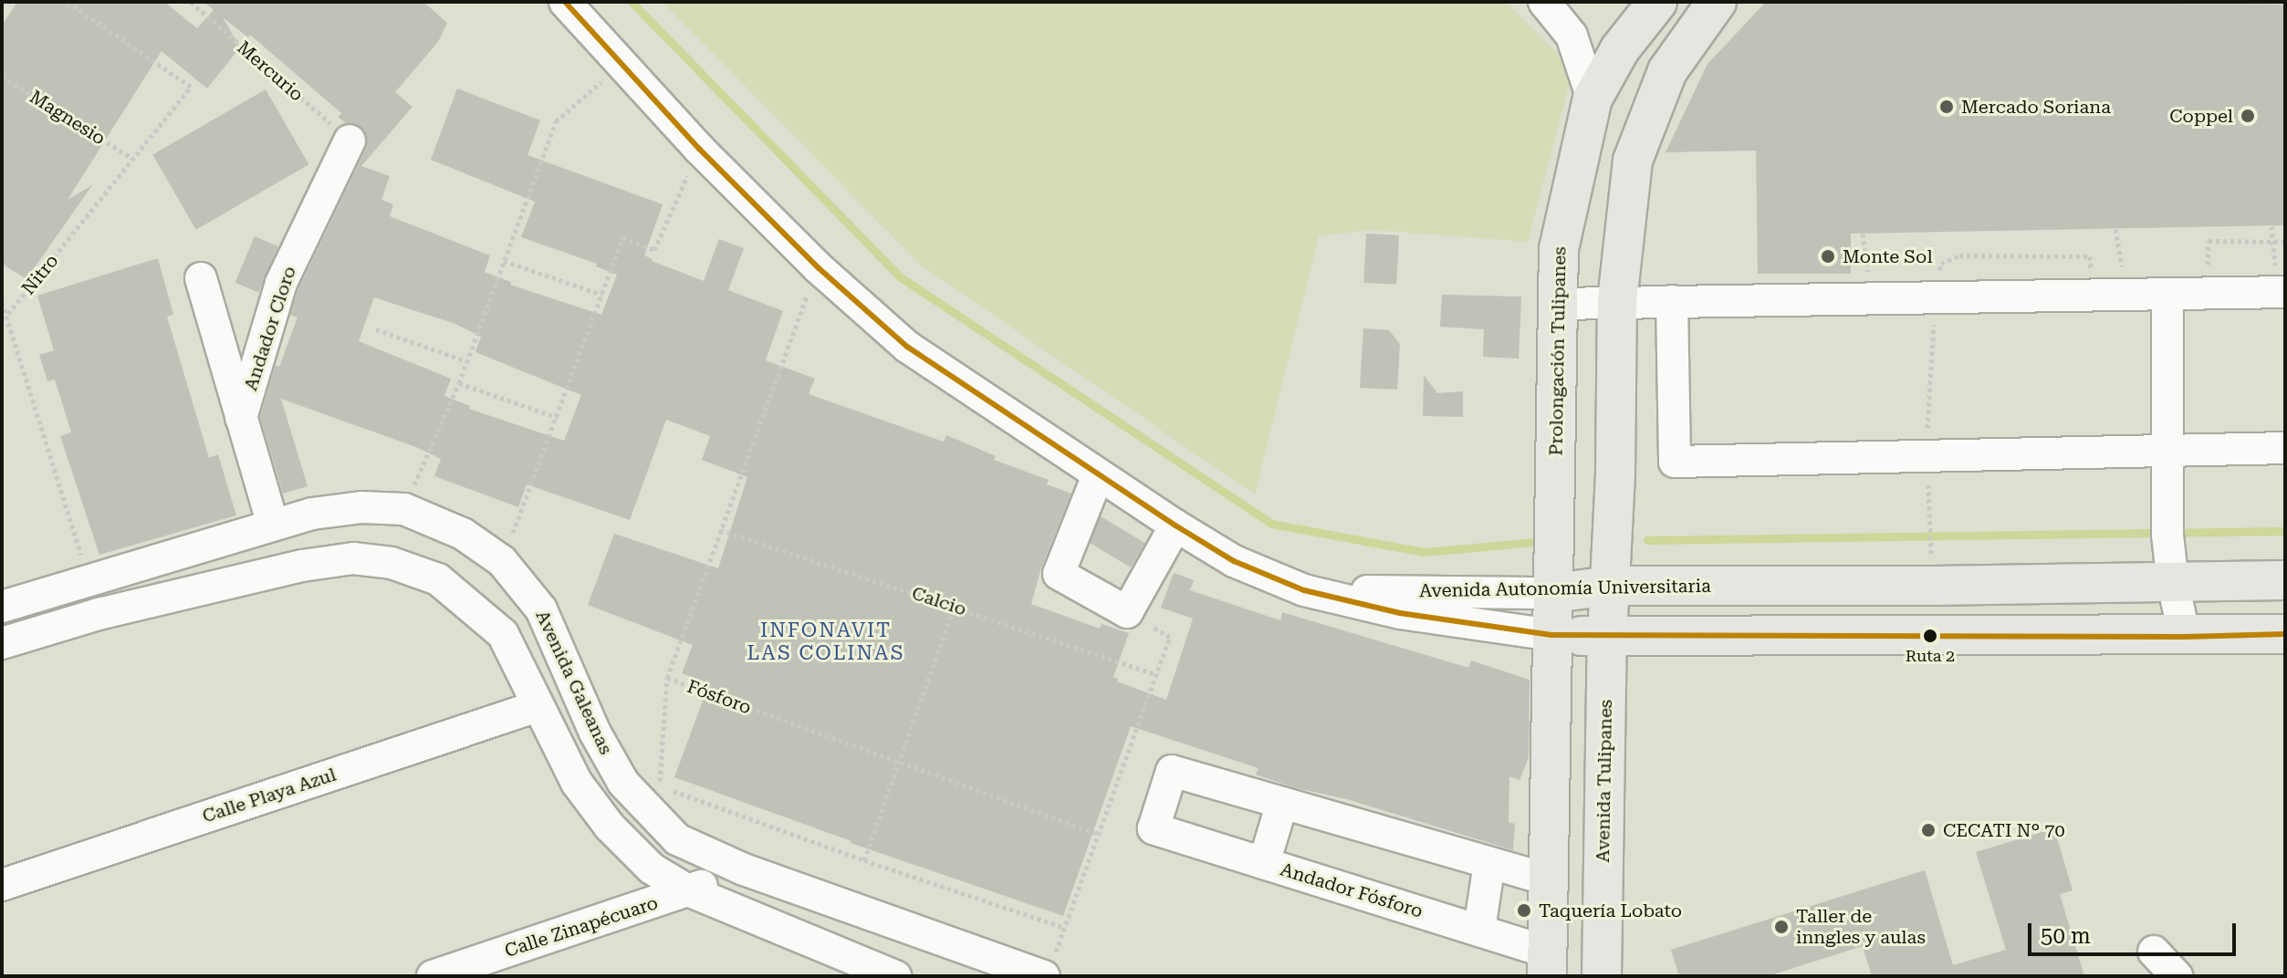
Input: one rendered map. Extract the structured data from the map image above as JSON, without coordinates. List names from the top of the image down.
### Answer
{
  "streets": {
    "main road": ["Prolongación Tulipanes", "Avenida Autonomía Universitaria", "Avenida Tulipanes"],
    "street": [
      "Andador Cloro",
      "Avenida Galeanas",
      "Calle Playa Azul",
      "Andador Fósforo",
      "Calle Zinapécuaro"
    ],
    "path": [
      "Mercurio",
      "Magnesio",
      "Nitro",
      "Calcio",
      "Fósforo"
    ]
  },
  "crossings": [
    ["Mercurio", "Andador Cloro"],
    ["Magnesio", "Nitro"],
    ["Prolongación Tulipanes", "Avenida Autonomía Universitaria"],
    ["Avenida Autonomía Universitaria", "Avenida Tulipanes"],
    ["Calcio", "Fósforo"],
    ["Avenida Galeanas", "Calle Zinapécuaro"]
  ],
  "districts": ["INFONAVIT LAS COLINAS"],
  "places": [
    "Mercado Soriana",
    "Coppel",
    "Monte Sol",
    "Ruta 2",
    "CECATI N° 70",
    "Taquería Lobato",
    "Taller de inngles y aulas"
  ],
  "scale_bar": "50 m"
}
